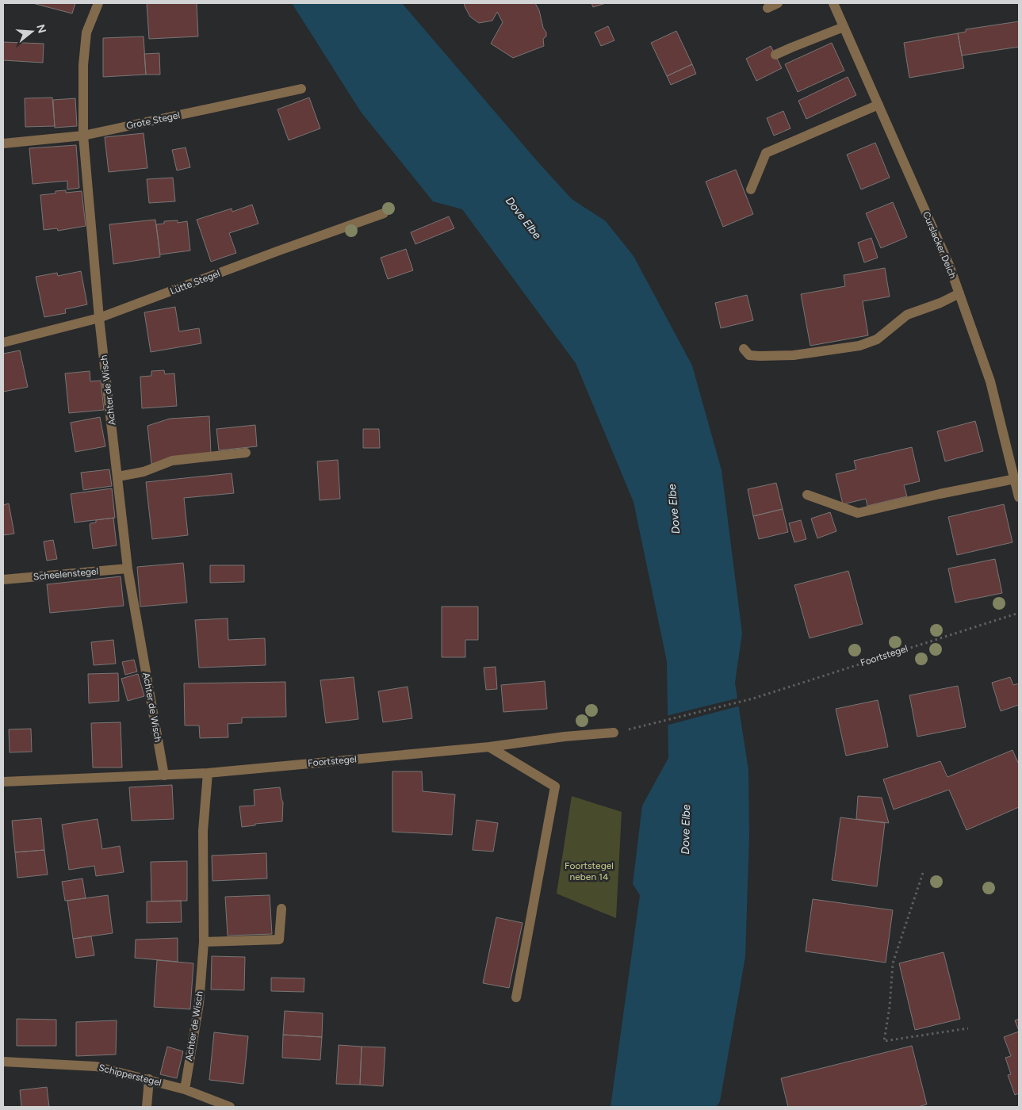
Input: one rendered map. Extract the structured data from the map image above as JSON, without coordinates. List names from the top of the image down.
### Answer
{
  "streets": {
    "street": [
      "Grote Stegel",
      "Curslacker Deich",
      "Lütte Stegel",
      "Achter de Wisch",
      "Scheelenstegel",
      "Foortstegel",
      "Schipperstegel"
    ]
  },
  "crossings": [
    ["Grote Stegel", "Achter de Wisch"],
    ["Lütte Stegel", "Achter de Wisch"],
    ["Achter de Wisch", "Scheelenstegel"],
    ["Achter de Wisch", "Foortstegel"],
    ["Achter de Wisch", "Schipperstegel"]
  ],
  "water": ["Dove Elbe"],
  "parks": ["Foortstegel neben 14"],
  "north": "right"
}
